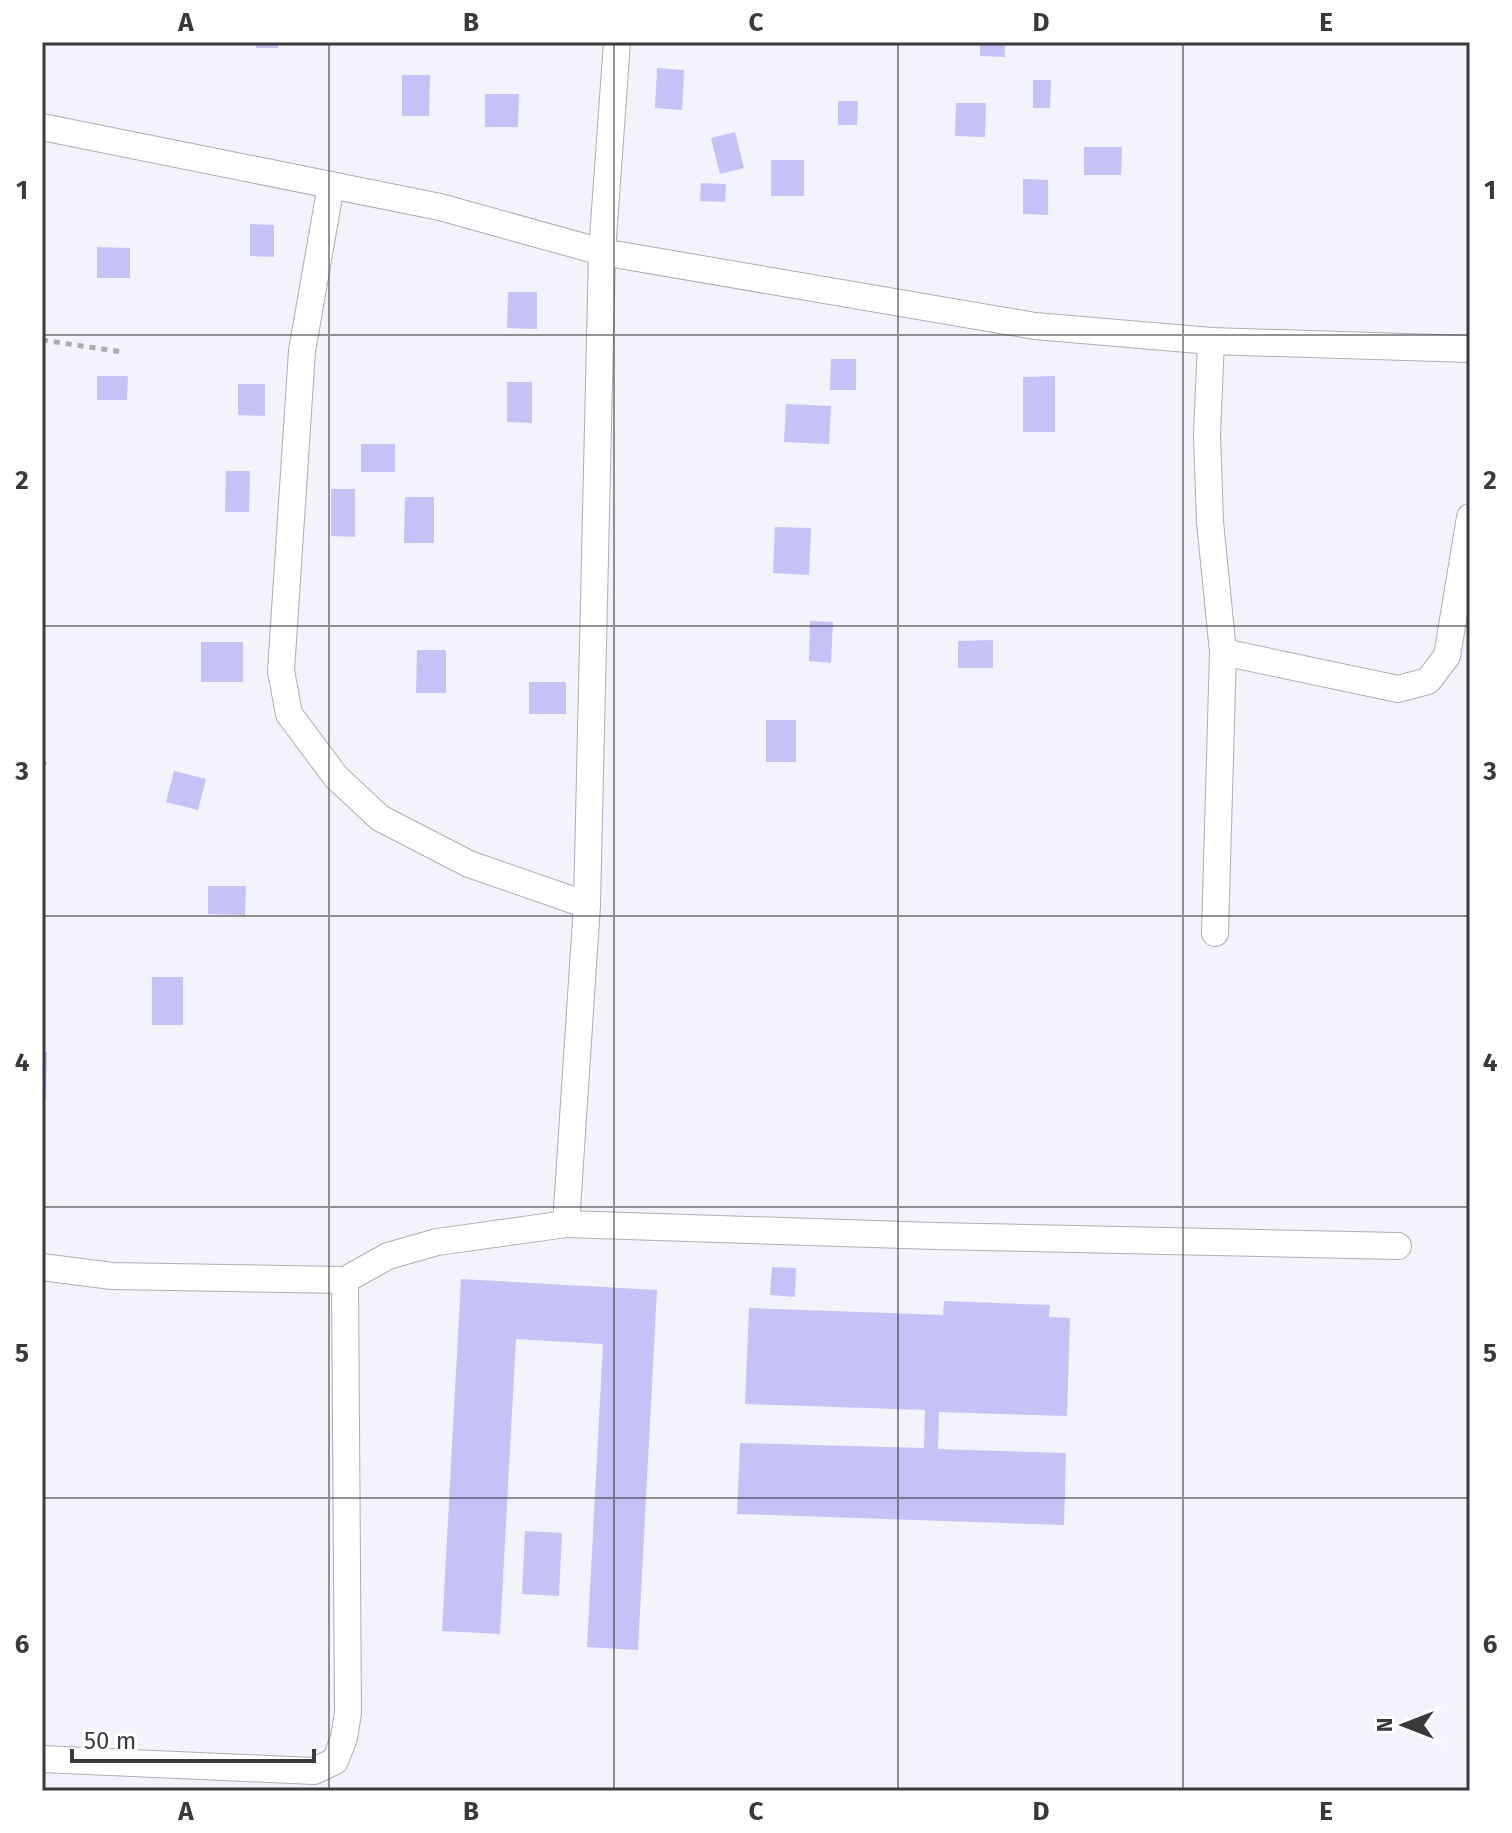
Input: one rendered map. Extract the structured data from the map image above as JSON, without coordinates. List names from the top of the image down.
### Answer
{
  "scale_bar": "50 m",
  "north": "left",
  "grid": {
    "columns": [
      "A",
      "B",
      "C",
      "D",
      "E"
    ],
    "rows": [
      "1",
      "2",
      "3",
      "4",
      "5",
      "6"
    ]
  }
}
